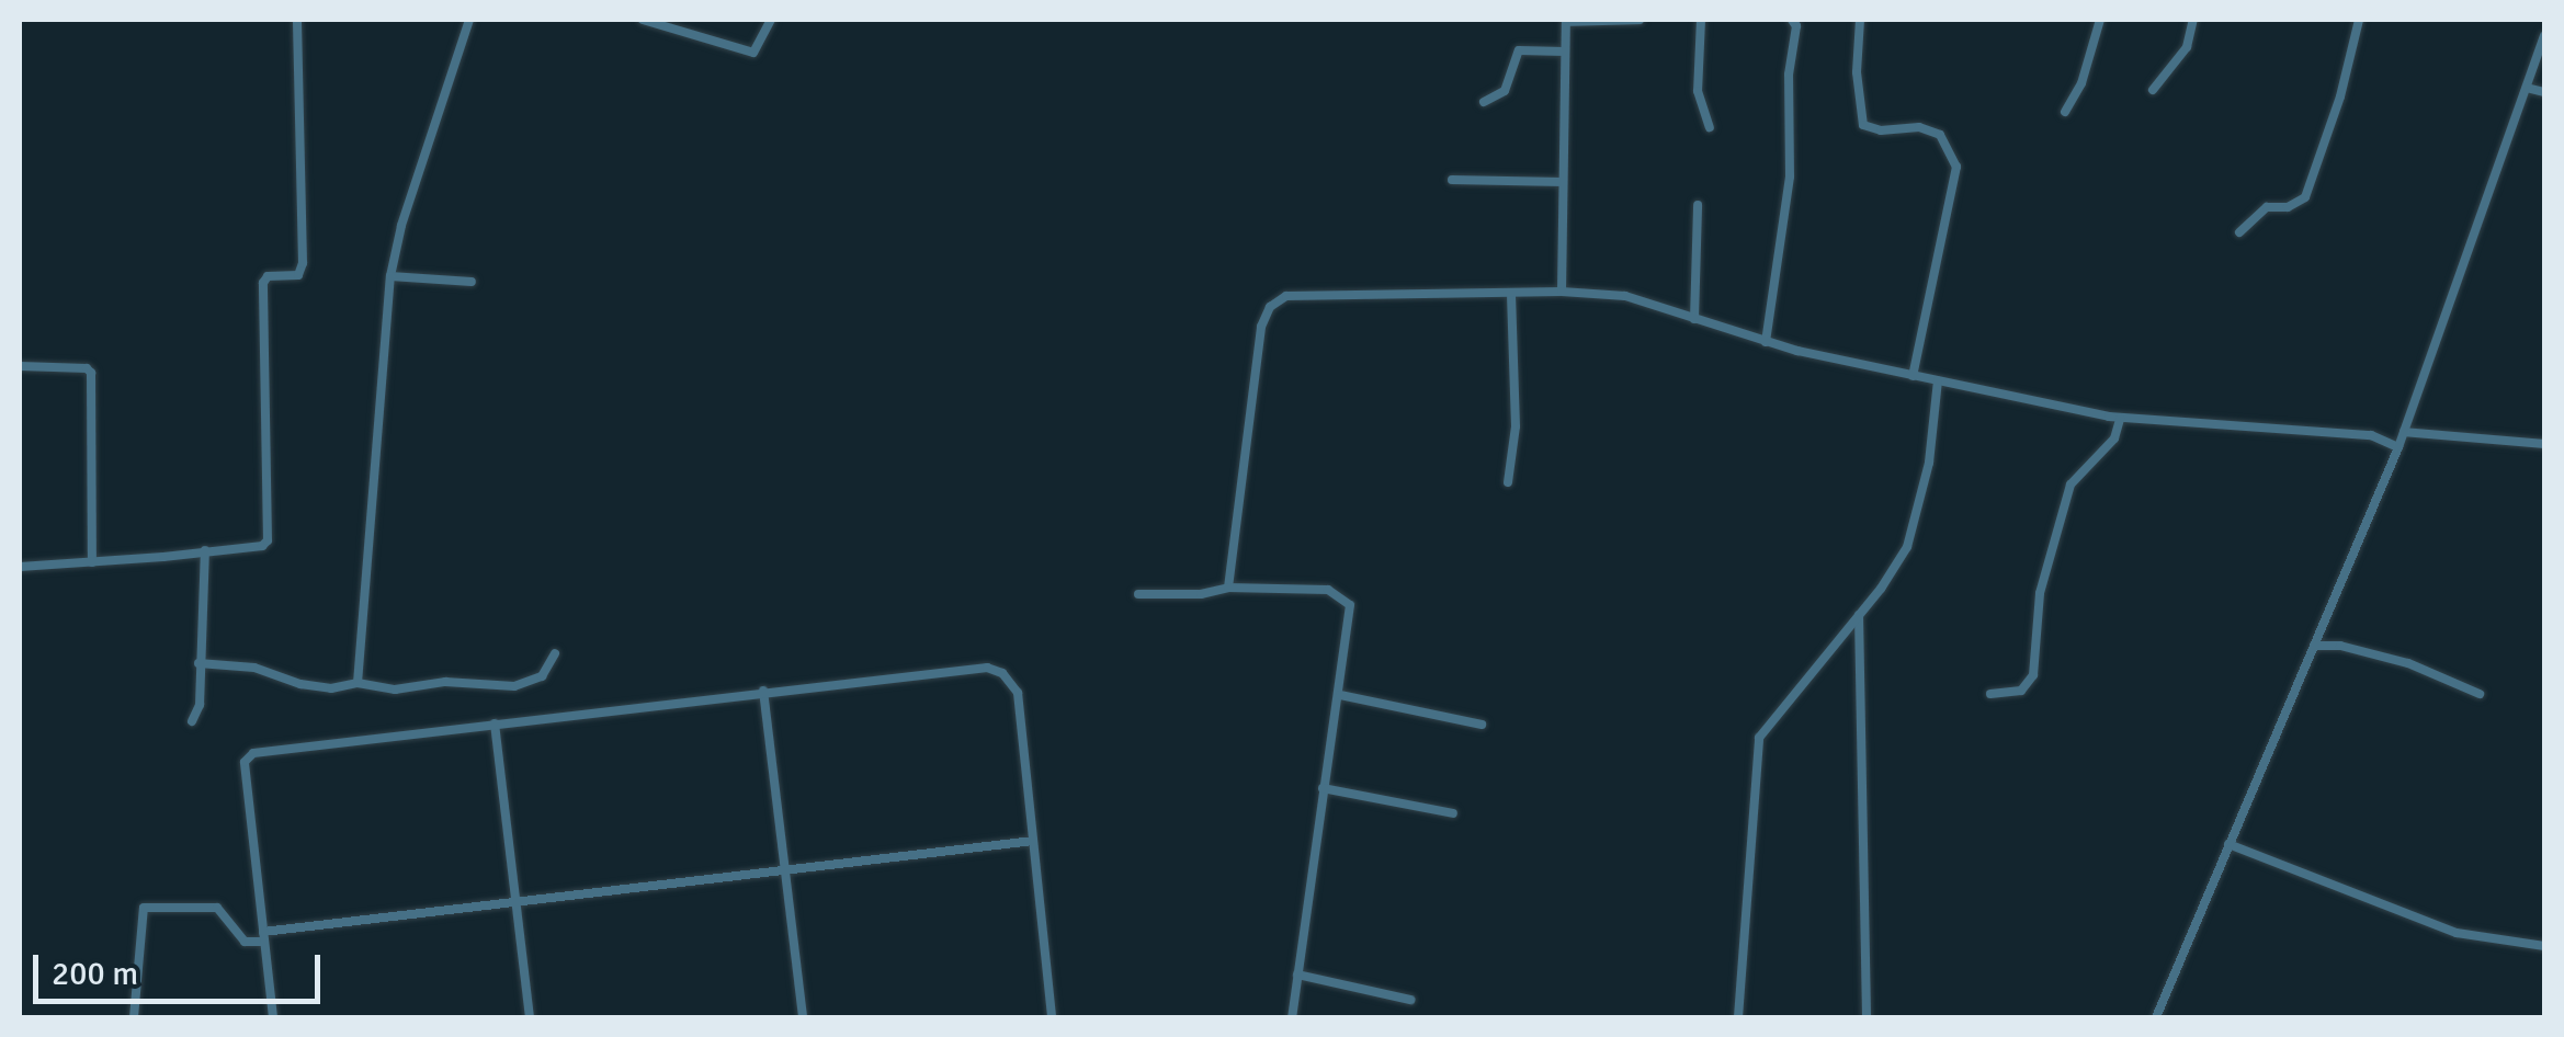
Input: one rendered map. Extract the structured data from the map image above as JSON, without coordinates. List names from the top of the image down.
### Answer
{
  "scale_bar": "200 m"
}
